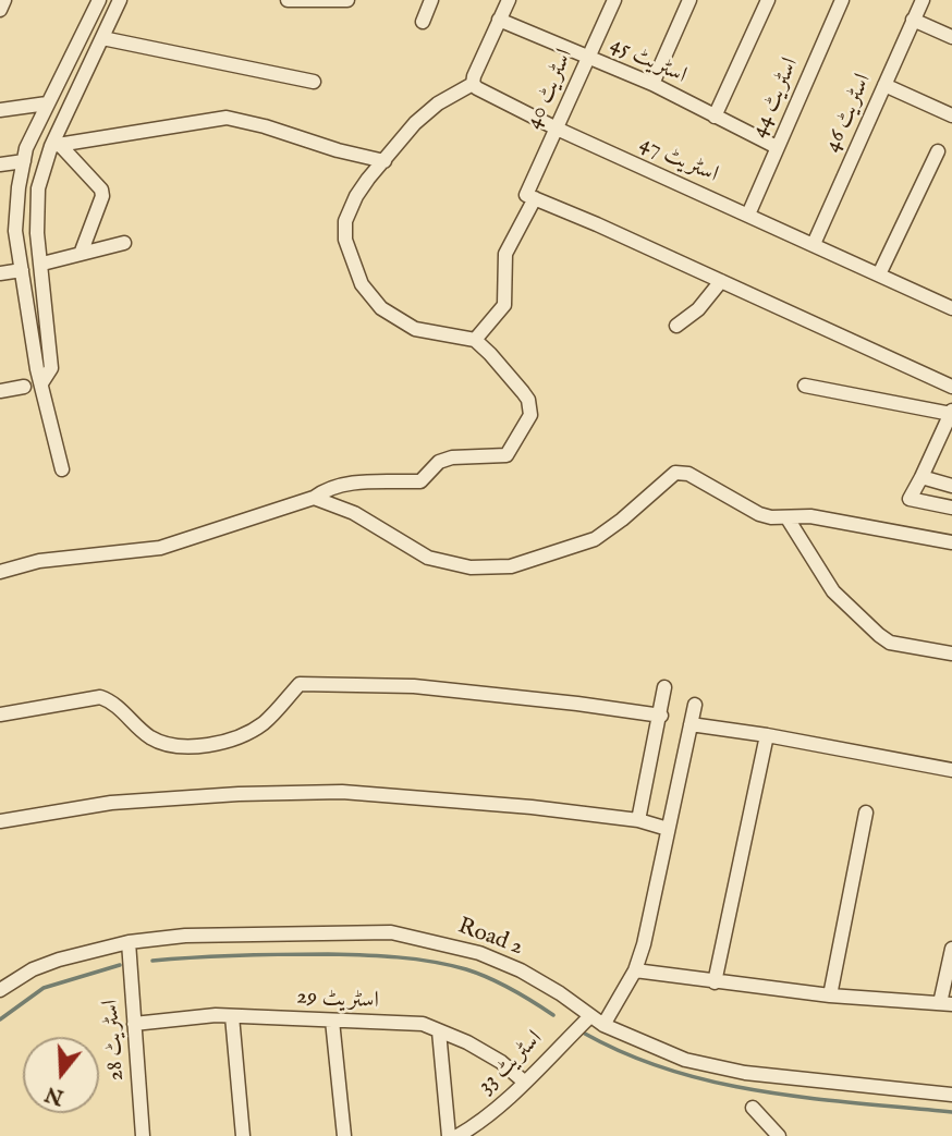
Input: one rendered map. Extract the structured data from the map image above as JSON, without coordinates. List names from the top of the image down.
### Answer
{
  "streets": {
    "street": [
      "اسٹریٹ 45",
      "اسٹریٹ 40",
      "اسٹریٹ 44",
      "اسٹریٹ 46",
      "اسٹریٹ 47",
      "Road 2",
      "اسٹریٹ 29",
      "اسٹریٹ 28",
      "اسٹریٹ 33"
    ]
  },
  "crossings": [
    ["اسٹریٹ 45", "اسٹریٹ 40"],
    ["اسٹریٹ 45", "اسٹریٹ 44"],
    ["اسٹریٹ 40", "اسٹریٹ 47"],
    ["اسٹریٹ 44", "اسٹریٹ 47"],
    ["اسٹریٹ 46", "اسٹریٹ 47"],
    ["Road 2", "اسٹریٹ 28"],
    ["Road 2", "اسٹریٹ 33"],
    ["اسٹریٹ 29", "اسٹریٹ 28"],
    ["اسٹریٹ 29", "اسٹریٹ 33"]
  ],
  "north": "bottom"
}
